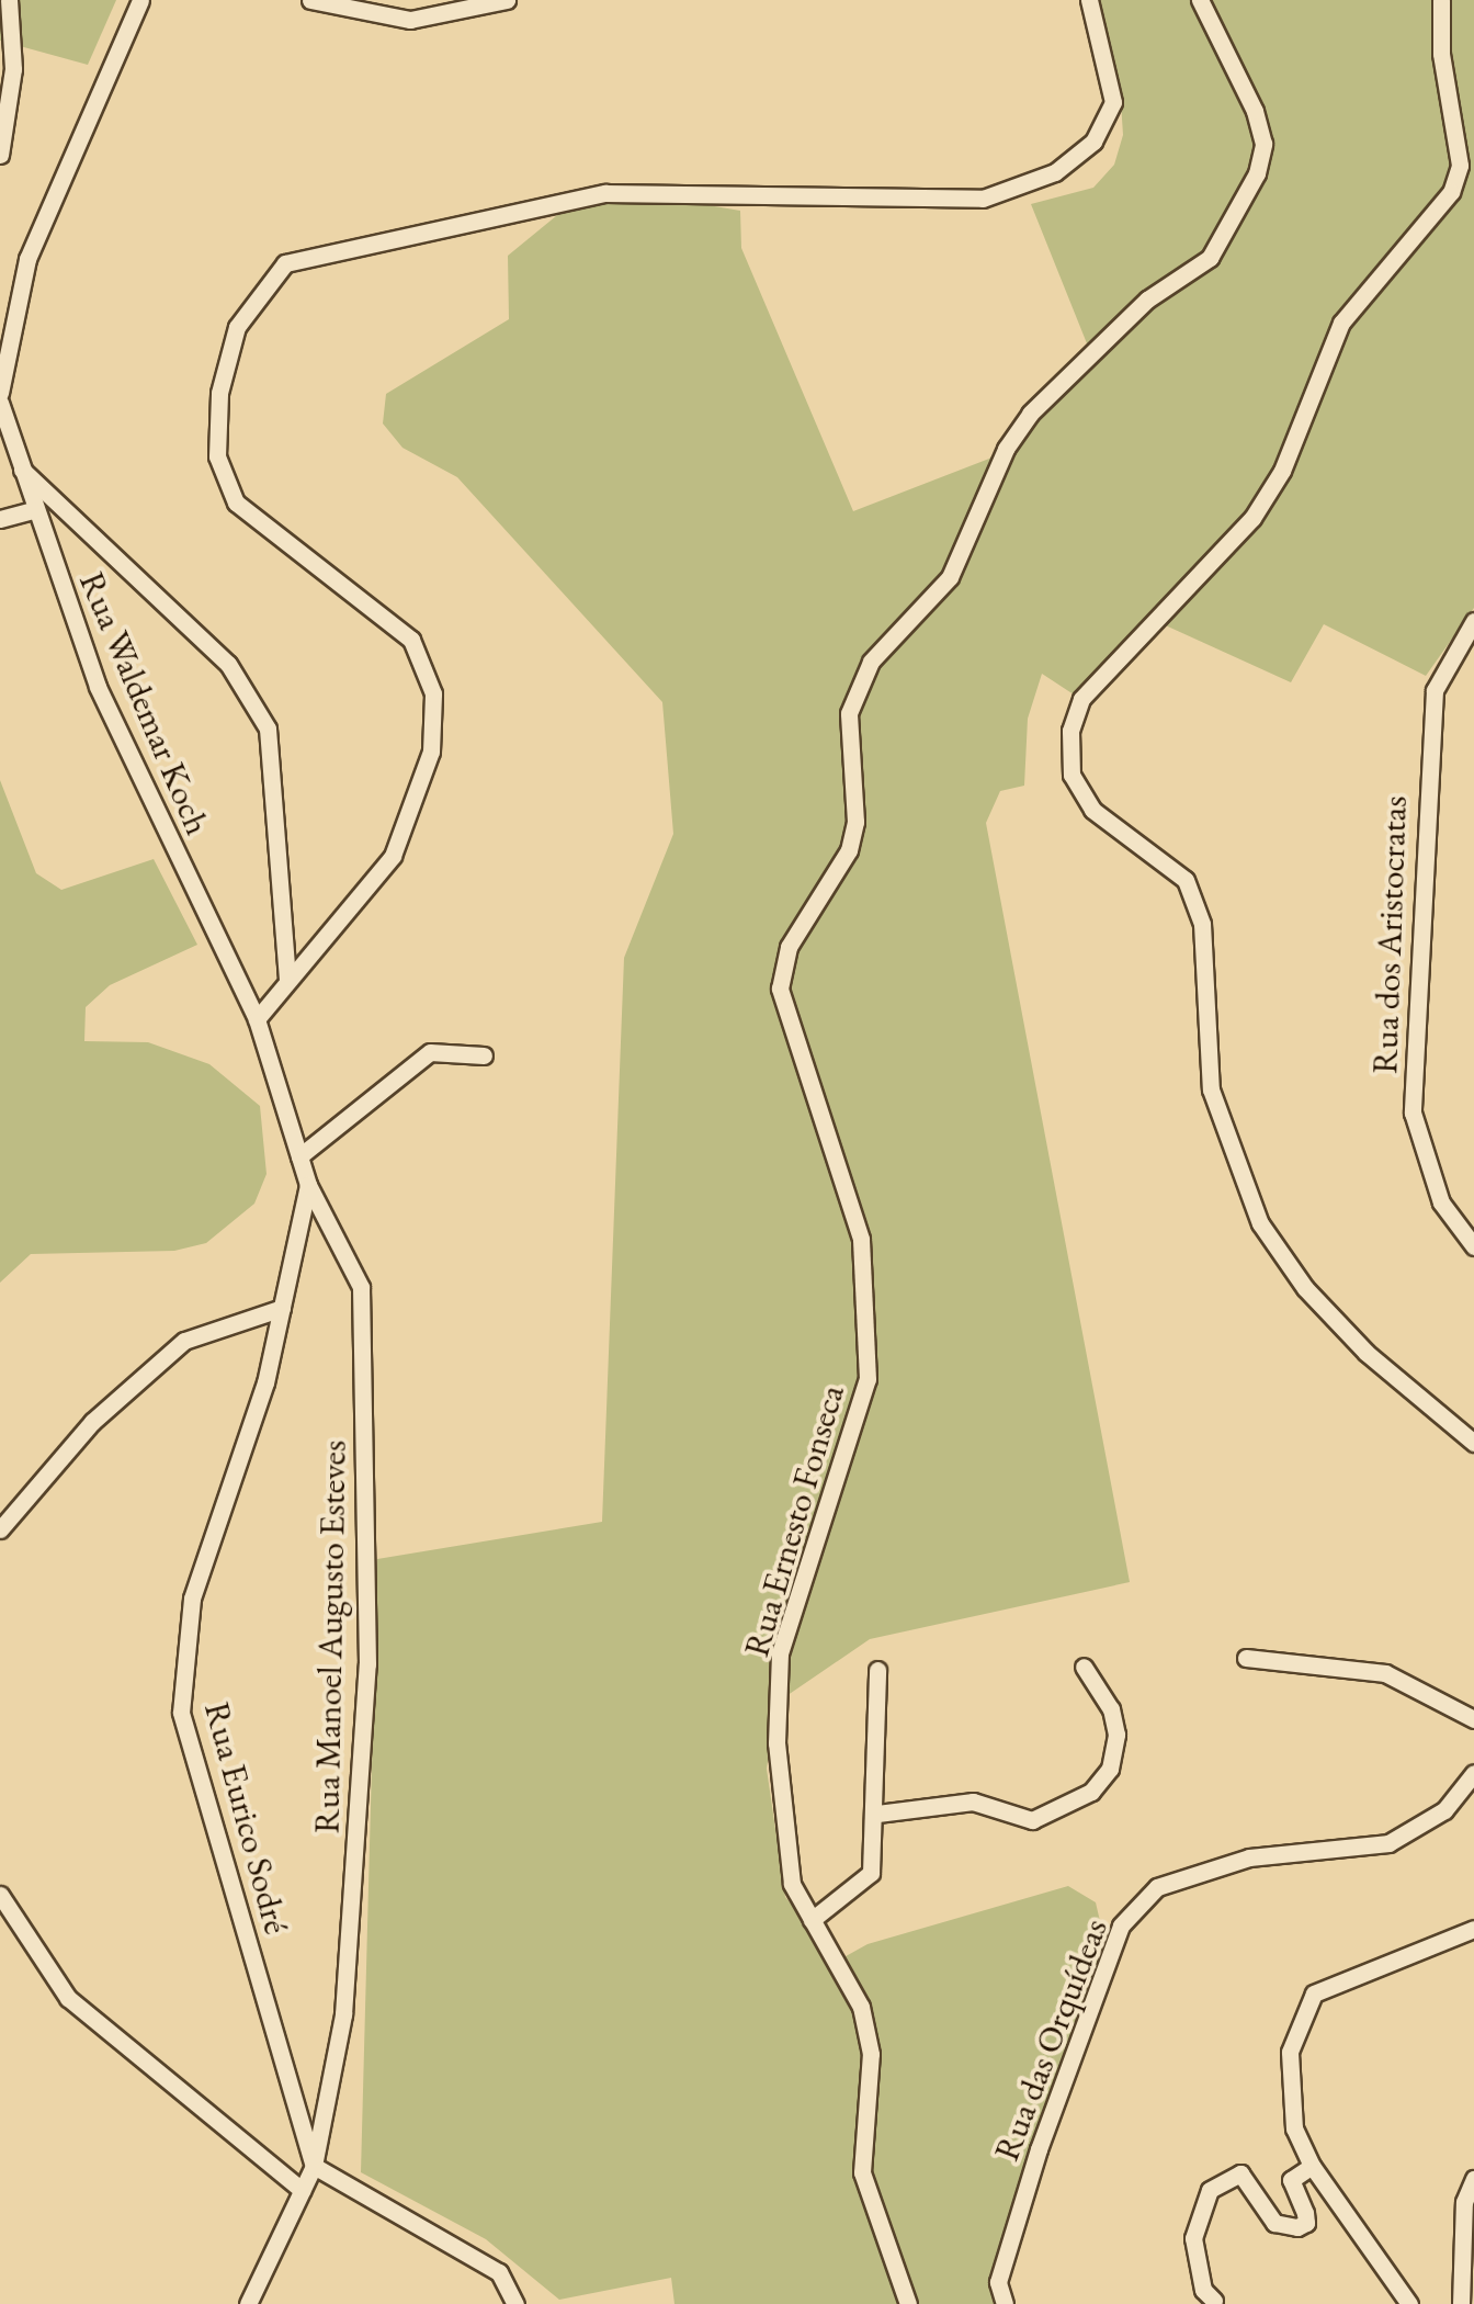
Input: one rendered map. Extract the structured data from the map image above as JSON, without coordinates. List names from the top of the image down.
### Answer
{
  "streets": {
    "street": [
      "Rua Waldemar Koch",
      "Rua dos Aristocratas",
      "Rua Ernesto Fonseca",
      "Rua Manoel Augusto Esteves",
      "Rua Eurico Sodré",
      "Rua das Orquídeas"
    ]
  },
  "crossings": [
    ["Rua Waldemar Koch", "Rua Eurico Sodré"],
    ["Rua Manoel Augusto Esteves", "Rua Eurico Sodré"]
  ]
}
